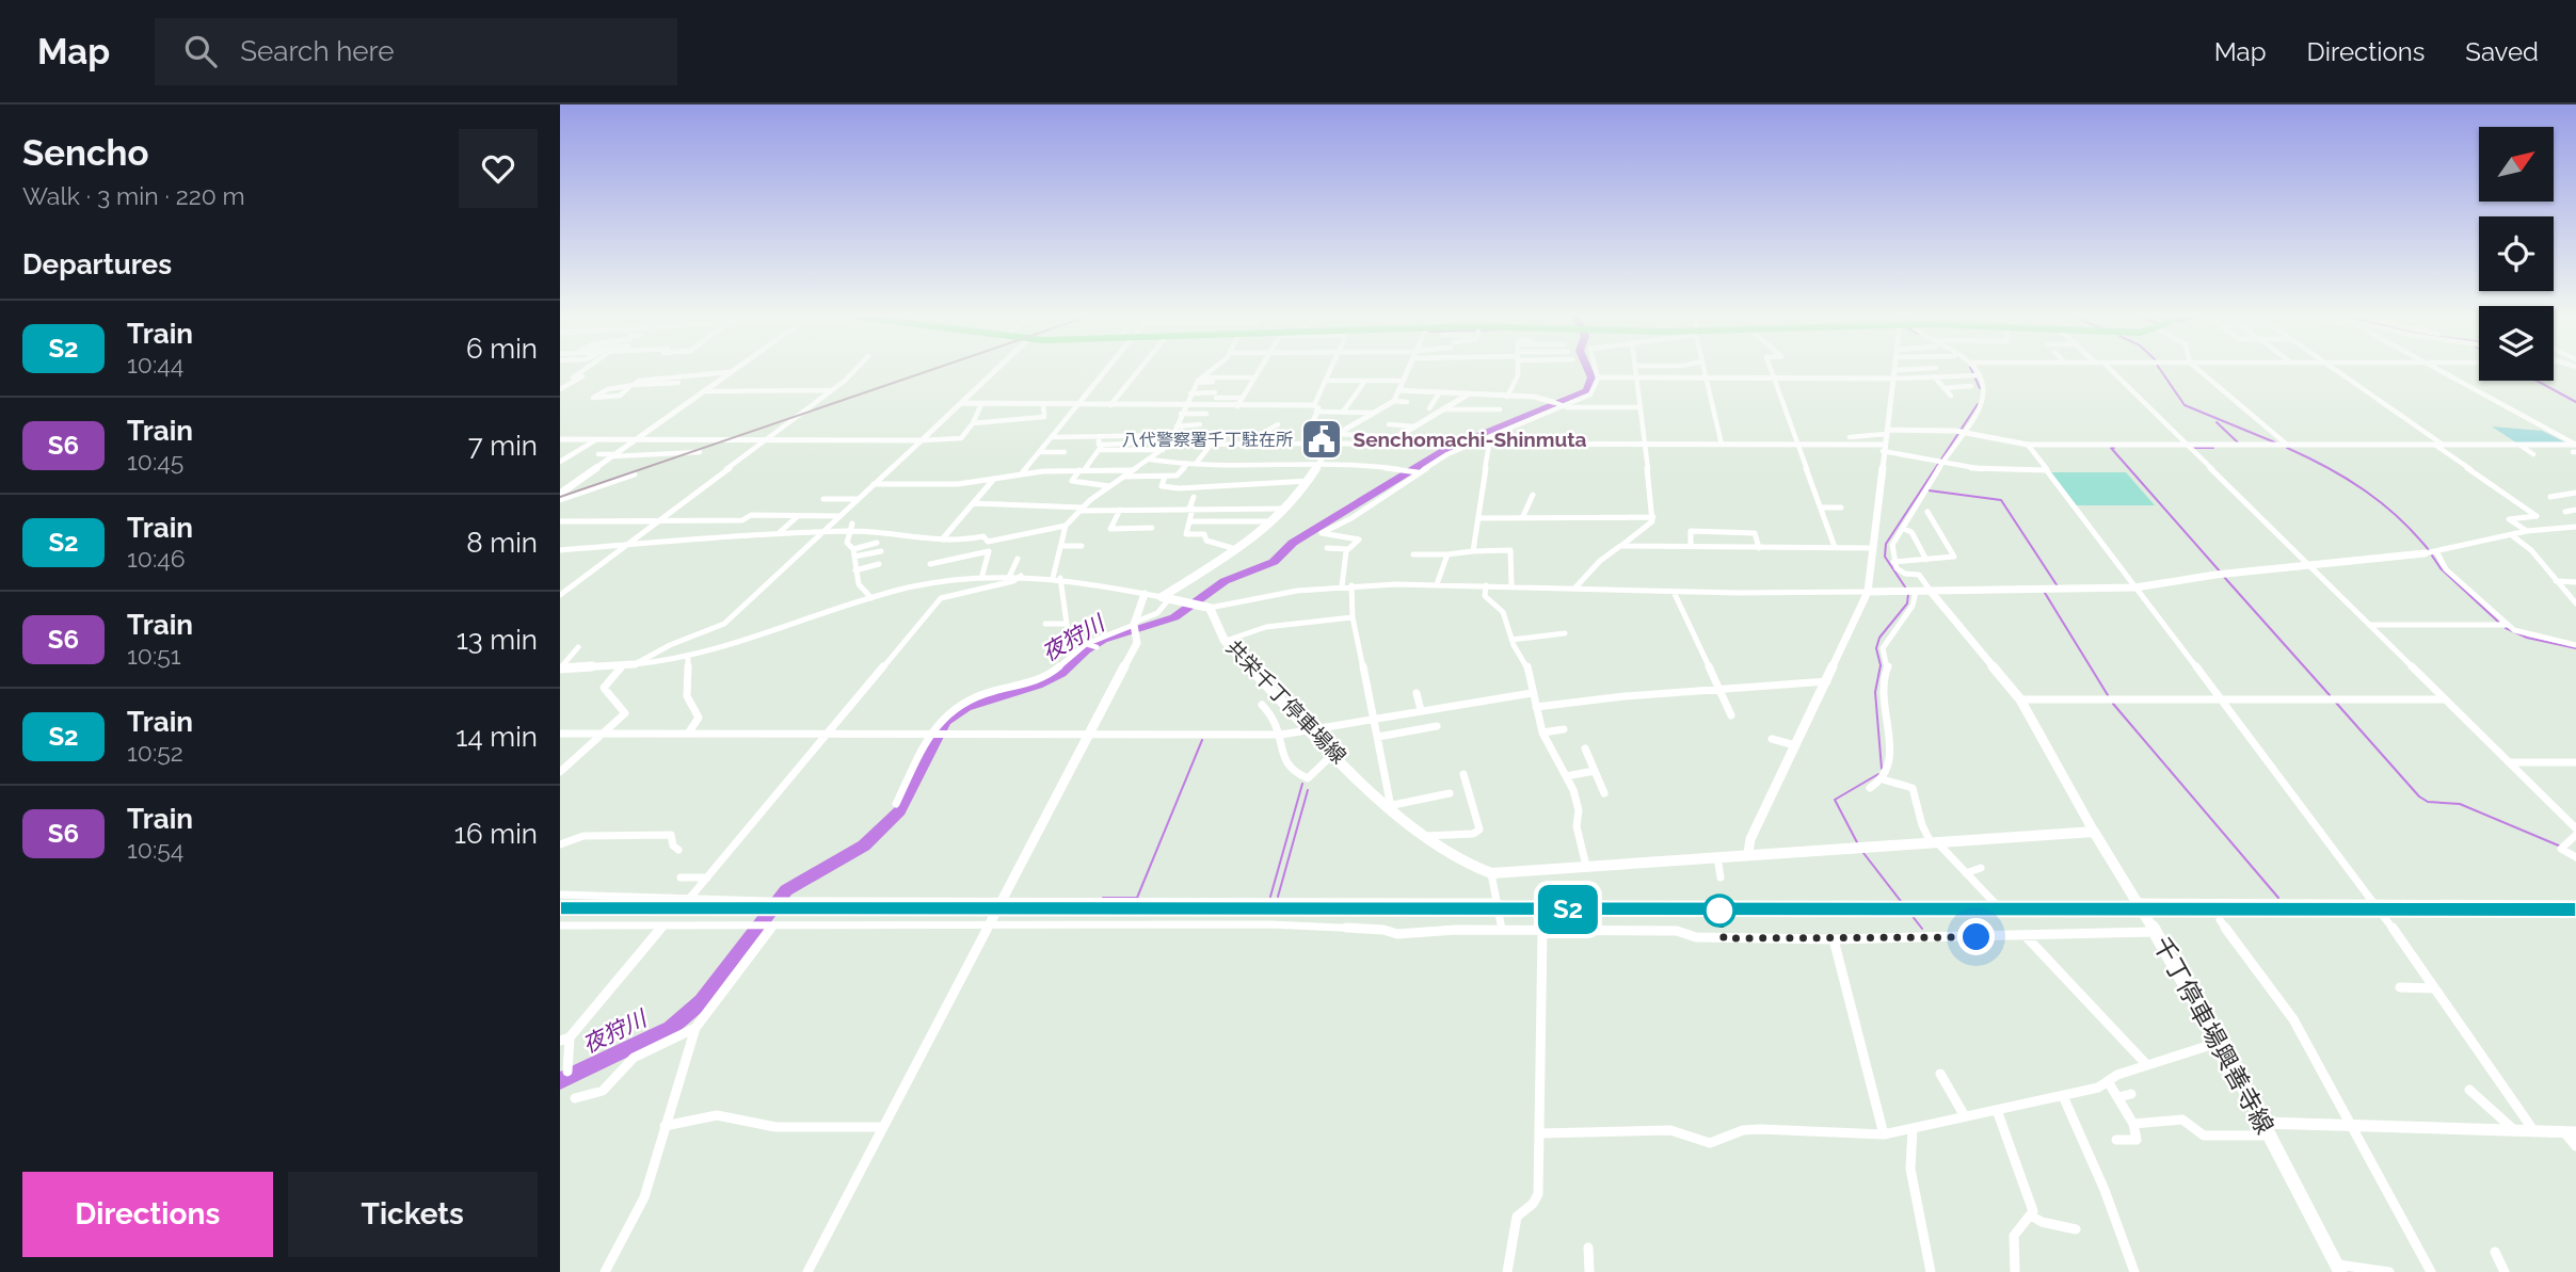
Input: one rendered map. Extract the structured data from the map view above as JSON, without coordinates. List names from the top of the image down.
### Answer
{
  "streets": {
    "main road": ["共栄千丁停車場線", "千丁停車場興善寺線"]
  },
  "districts": ["Senchomachi-Shinmuta"],
  "water": ["夜狩川"],
  "places": {
    "public building": ["八代警察署千丁駐在所"]
  },
  "north": "top right",
  "page": {
    "header": "Map",
    "search": "Search here",
    "nav": ["Map", "Directions", "Saved"],
    "heading": [
      ["Sencho", "Walk · 3 min · 220 m"],
      "Departures"
    ],
    "on_map": "S2",
    "list": [
      {
        "mark": "S2",
        "name": "Train",
        "note": "10:44",
        "value": "6 min"
      },
      {
        "mark": "S6",
        "name": "Train",
        "note": "10:45",
        "value": "7 min"
      },
      {
        "mark": "S2",
        "name": "Train",
        "note": "10:46",
        "value": "8 min"
      },
      {
        "mark": "S6",
        "name": "Train",
        "note": "10:51",
        "value": "13 min"
      },
      {
        "mark": "S2",
        "name": "Train",
        "note": "10:52",
        "value": "14 min"
      },
      {
        "mark": "S6",
        "name": "Train",
        "note": "10:54",
        "value": "16 min"
      }
    ],
    "buttons": ["Directions", "Tickets"]
  }
}
